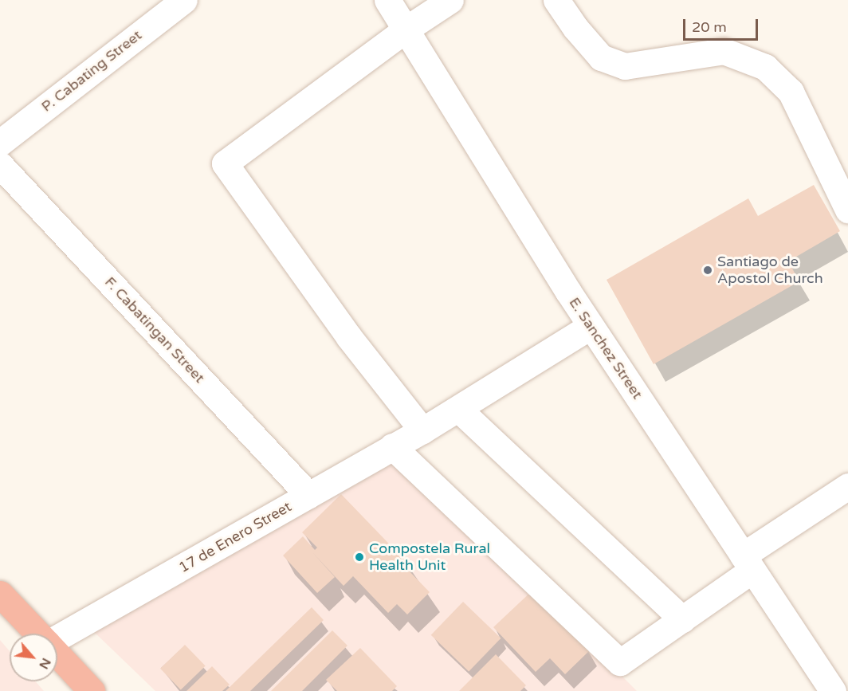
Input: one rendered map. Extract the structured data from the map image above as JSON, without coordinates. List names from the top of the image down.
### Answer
{
  "streets": {
    "street": [
      "P. Cabating Street",
      "F. Cabatingan Street",
      "E. Sanchez Street",
      "17 de Enero Street"
    ]
  },
  "crossings": [
    ["F. Cabatingan Street", "17 de Enero Street"],
    ["E. Sanchez Street", "17 de Enero Street"]
  ],
  "places": ["Santiago de Apostol Church", "Compostela Rural Health Unit"],
  "scale_bar": "20 m",
  "north": "bottom right"
}
